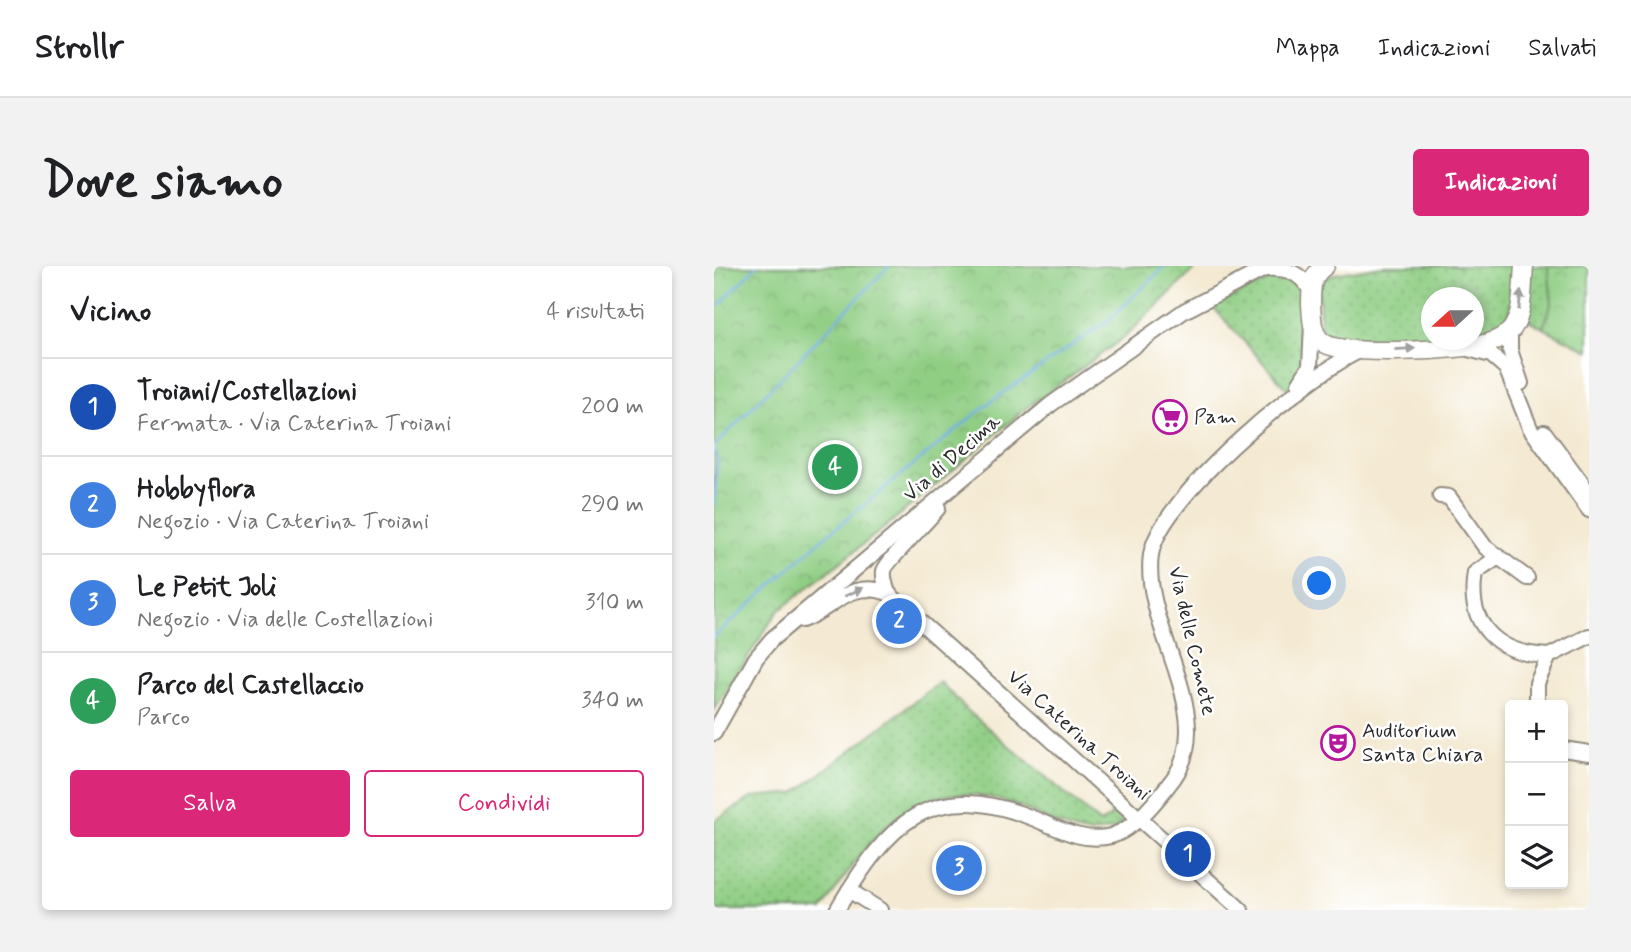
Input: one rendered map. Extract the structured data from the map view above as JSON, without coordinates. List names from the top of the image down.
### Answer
{
  "streets": {
    "main road": ["Via delle Comete"],
    "street": ["Via di Decima", "Via Caterina Troiani"]
  },
  "crossings": [
    ["Via delle Comete", "Via Caterina Troiani"]
  ],
  "places": {
    "supermarket": ["Pam"],
    "theatre": ["Auditorium Santa Chiara"]
  },
  "north": "left",
  "page": {
    "header": "Strollr",
    "nav": ["Mappa", "Indicazioni", "Salvati"],
    "buttons": [
      "Indicazioni",
      ["Salva", "Condividi"]
    ],
    "title": "Dove siamo",
    "heading": ["Vicino", "4 risultati"],
    "list": [
      {
        "mark": "1",
        "name": "Troiani/Costellazioni",
        "note": "Fermata · Via Caterina Troiani",
        "value": "200 m"
      },
      {
        "mark": "2",
        "name": "Hobbyflora",
        "note": "Negozio · Via Caterina Troiani",
        "value": "290 m"
      },
      {
        "mark": "3",
        "name": "Le Petit Joli",
        "note": "Negozio · Via delle Costellazioni",
        "value": "310 m"
      },
      {
        "mark": "4",
        "name": "Parco del Castellaccio",
        "note": "Parco",
        "value": "340 m"
      }
    ],
    "pins": [
      "4",
      "2",
      "1",
      "3"
    ],
    "map_buttons": ["+", "−"]
  }
}
